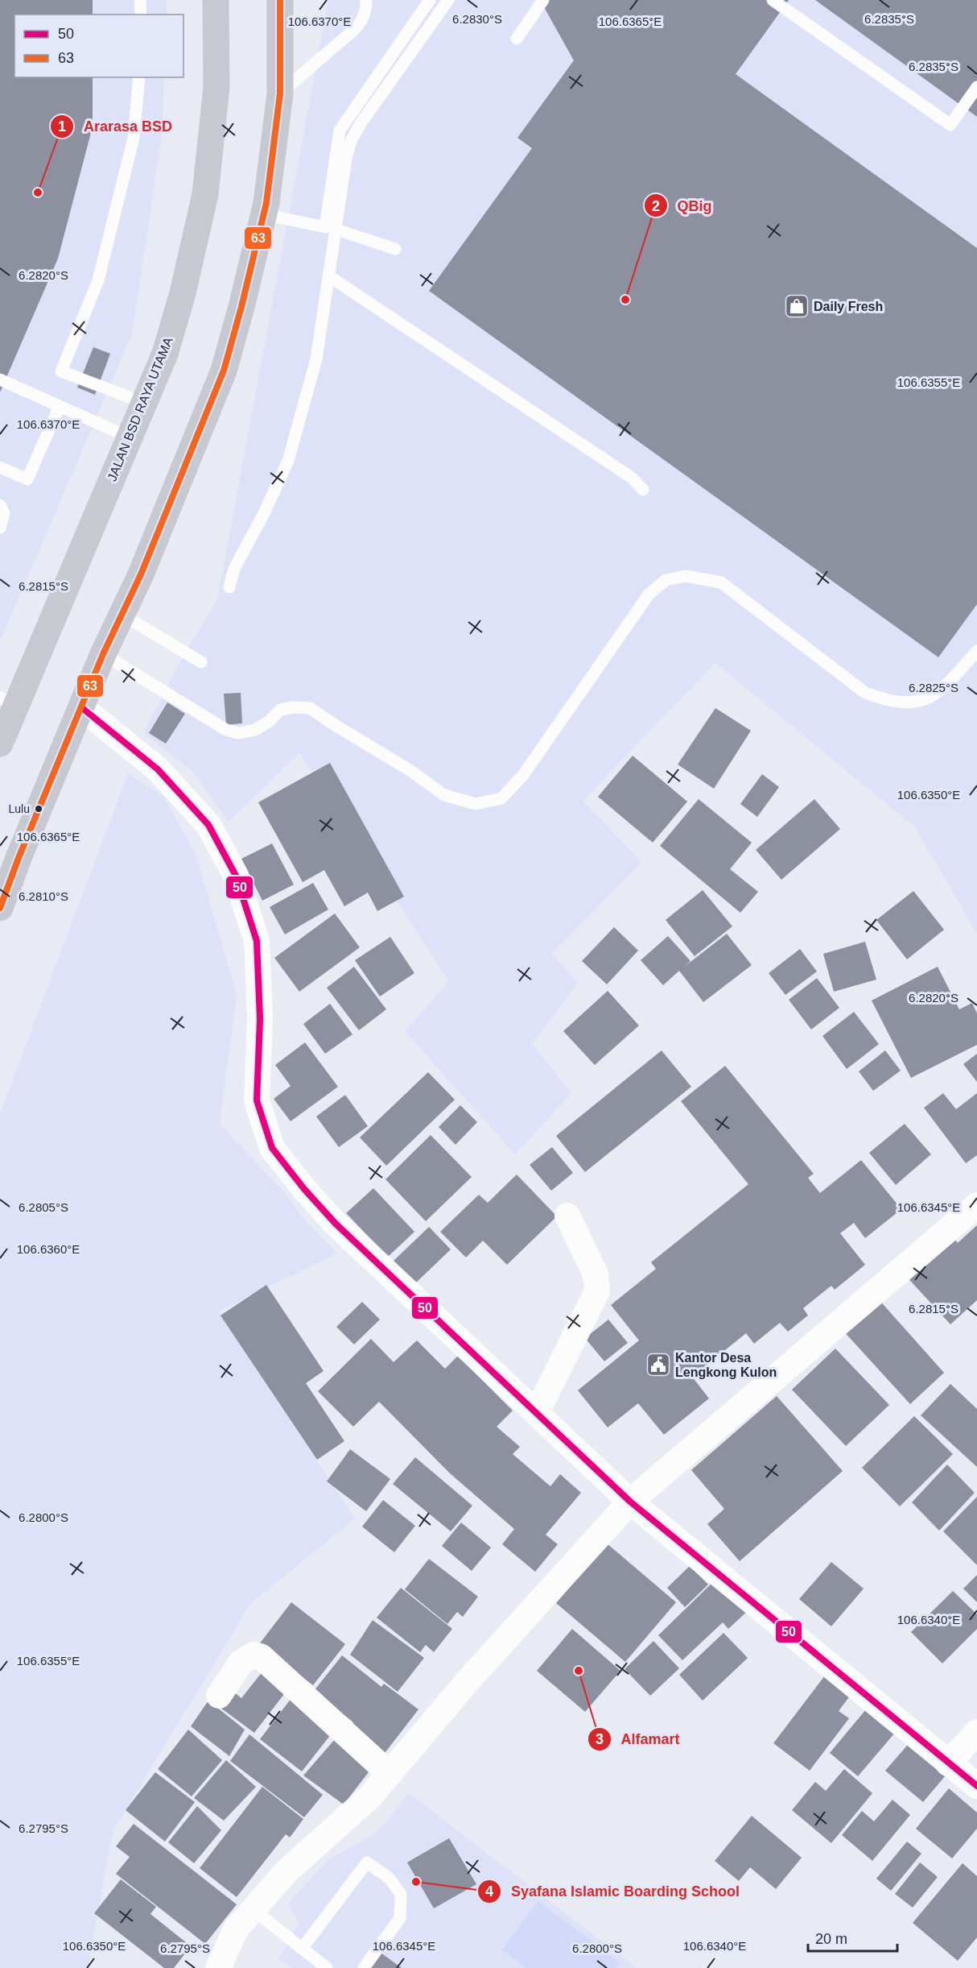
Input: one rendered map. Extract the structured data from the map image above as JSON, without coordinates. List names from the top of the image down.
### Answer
{
  "streets": {
    "main road": ["JALAN BSD RAYA UTAMA"]
  },
  "places": {
    "other": [
      "Ararasa BSD",
      "QBig",
      "Lulu",
      "Alfamart",
      "Syafana Islamic Boarding School"
    ],
    "shop": ["Daily Fresh"],
    "public building": ["Kantor Desa Lengkong Kulon"]
  },
  "lines": ["transit line 63", "transit line 50"],
  "legend": ["50", "63"],
  "scale_bar": "20 m",
  "coordinates": [
    "6.2830°S",
    "6.2835°S",
    "106.6370°E",
    "106.6365°E",
    "6.2820°S",
    "106.6355°E",
    "6.2815°S",
    "6.2825°S",
    "106.6350°E",
    "6.2810°S",
    "6.2805°S",
    "106.6345°E",
    "106.6360°E",
    "6.2800°S",
    "106.6340°E",
    "6.2795°S"
  ]
}
